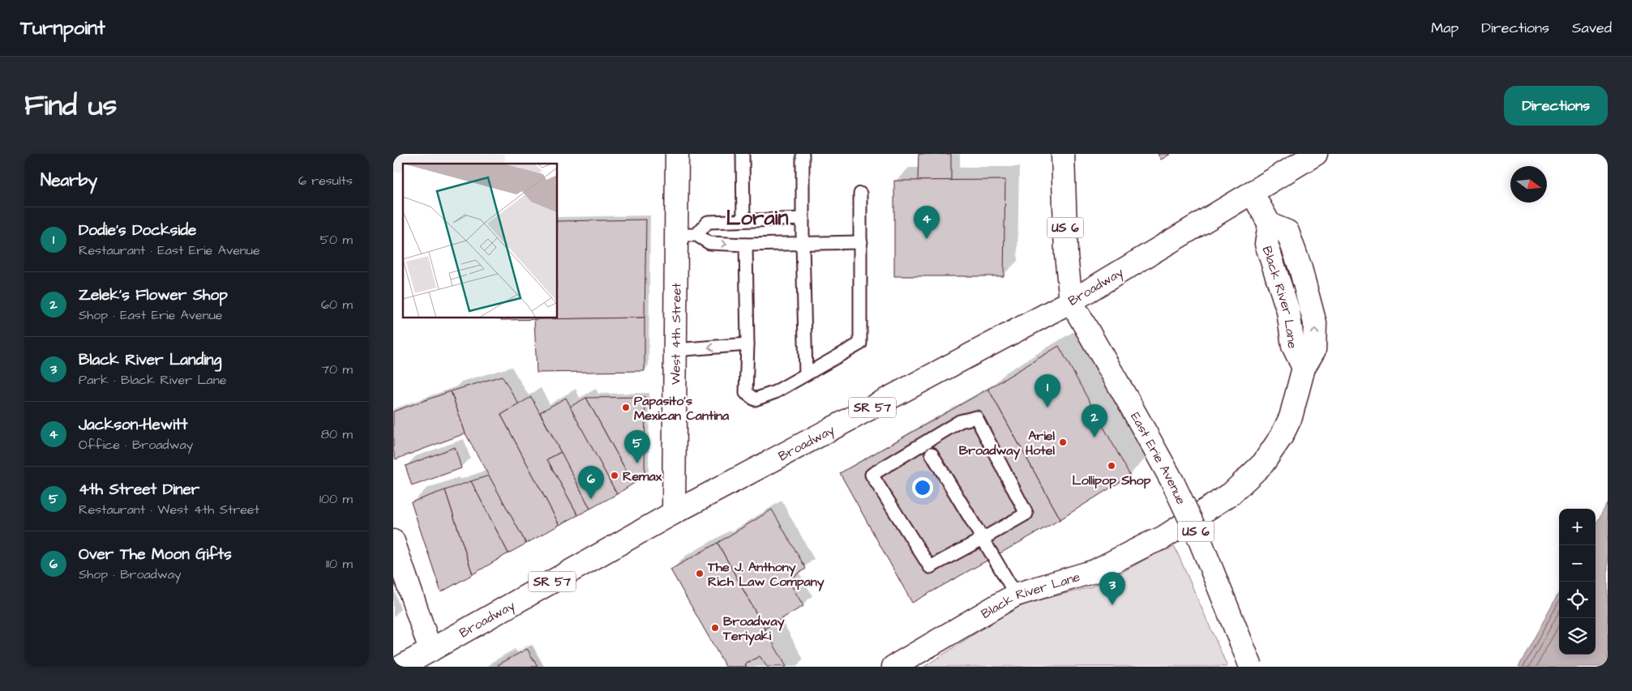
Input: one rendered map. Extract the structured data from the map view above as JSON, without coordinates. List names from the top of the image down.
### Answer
{
  "streets": {
    "street": [
      "US 6",
      "Broadway",
      "Black River Lane",
      "West 4th Street",
      "SR 57",
      "East Erie Avenue"
    ]
  },
  "crossings": [
    ["US 6", "Broadway"],
    ["US 6", "East Erie Avenue"],
    ["Broadway", "Black River Lane"],
    ["Broadway", "West 4th Street"],
    ["Broadway", "East Erie Avenue"]
  ],
  "districts": ["Lorain"],
  "places": [
    "Papasito's Mexican Cantina",
    "Ariel Broadway Hotel",
    "Lollipop Shop",
    "Remax",
    "The J. Anthony Rich Law Company",
    "Broadway Teriyaki"
  ],
  "north": "right",
  "page": {
    "header": "Turnpoint",
    "nav": ["Map", "Directions", "Saved"],
    "title": "Find us",
    "buttons": "Directions",
    "heading": ["Nearby", "6 results"],
    "pins": [
      "4",
      "1",
      "2",
      "5",
      "6",
      "3"
    ],
    "list": [
      {
        "mark": "1",
        "name": "Dodie's Dockside",
        "note": "Restaurant · East Erie Avenue",
        "value": "50 m"
      },
      {
        "mark": "2",
        "name": "Zelek's Flower Shop",
        "note": "Shop · East Erie Avenue",
        "value": "60 m"
      },
      {
        "mark": "3",
        "name": "Black River Landing",
        "note": "Park · Black River Lane",
        "value": "70 m"
      },
      {
        "mark": "4",
        "name": "Jackson-Hewitt",
        "note": "Office · Broadway",
        "value": "80 m"
      },
      {
        "mark": "5",
        "name": "4th Street Diner",
        "note": "Restaurant · West 4th Street",
        "value": "100 m"
      },
      {
        "mark": "6",
        "name": "Over The Moon Gifts",
        "note": "Shop · Broadway",
        "value": "110 m"
      }
    ],
    "map_buttons": ["+", "−"]
  }
}
